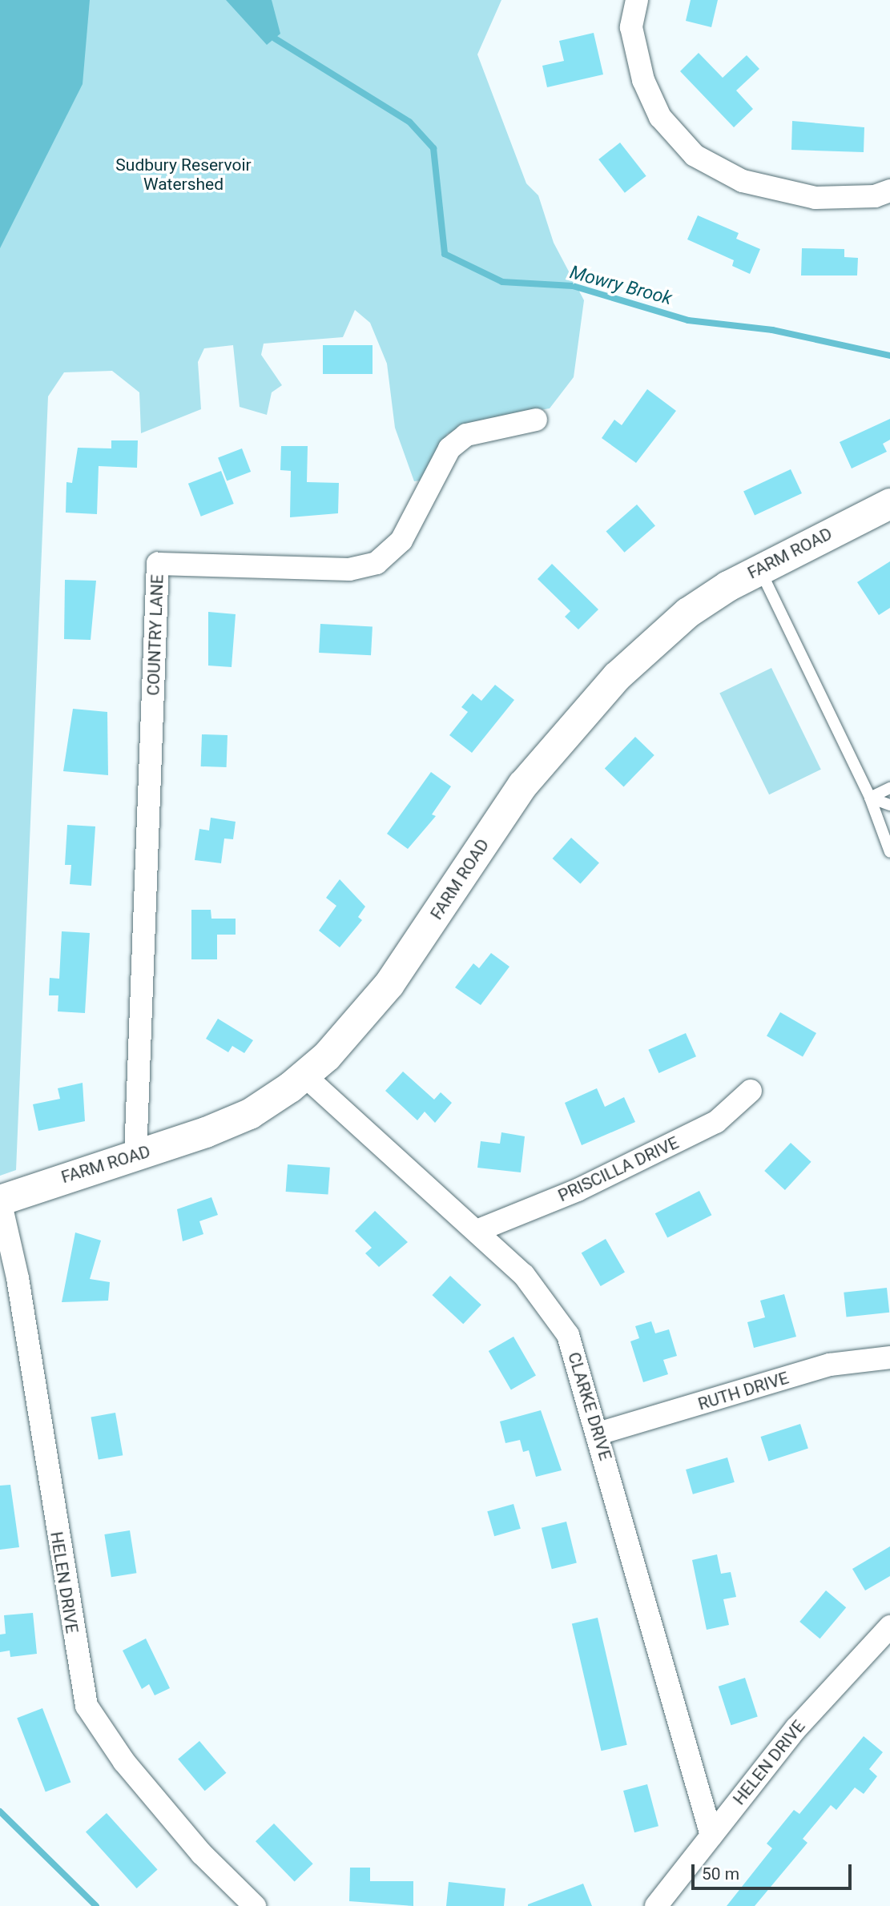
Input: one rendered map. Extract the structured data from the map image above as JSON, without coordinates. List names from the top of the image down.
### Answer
{
  "streets": {
    "street": [
      "FARM ROAD",
      "COUNTRY LANE",
      "PRISCILLA DRIVE",
      "RUTH DRIVE",
      "CLARKE DRIVE",
      "HELEN DRIVE"
    ]
  },
  "crossings": [
    ["FARM ROAD", "COUNTRY LANE"],
    ["FARM ROAD", "CLARKE DRIVE"],
    ["FARM ROAD", "HELEN DRIVE"],
    ["PRISCILLA DRIVE", "CLARKE DRIVE"],
    ["RUTH DRIVE", "CLARKE DRIVE"],
    ["CLARKE DRIVE", "HELEN DRIVE"]
  ],
  "water": ["Mowry Brook"],
  "parks": ["Sudbury Reservoir Watershed"],
  "scale_bar": "50 m"
}
